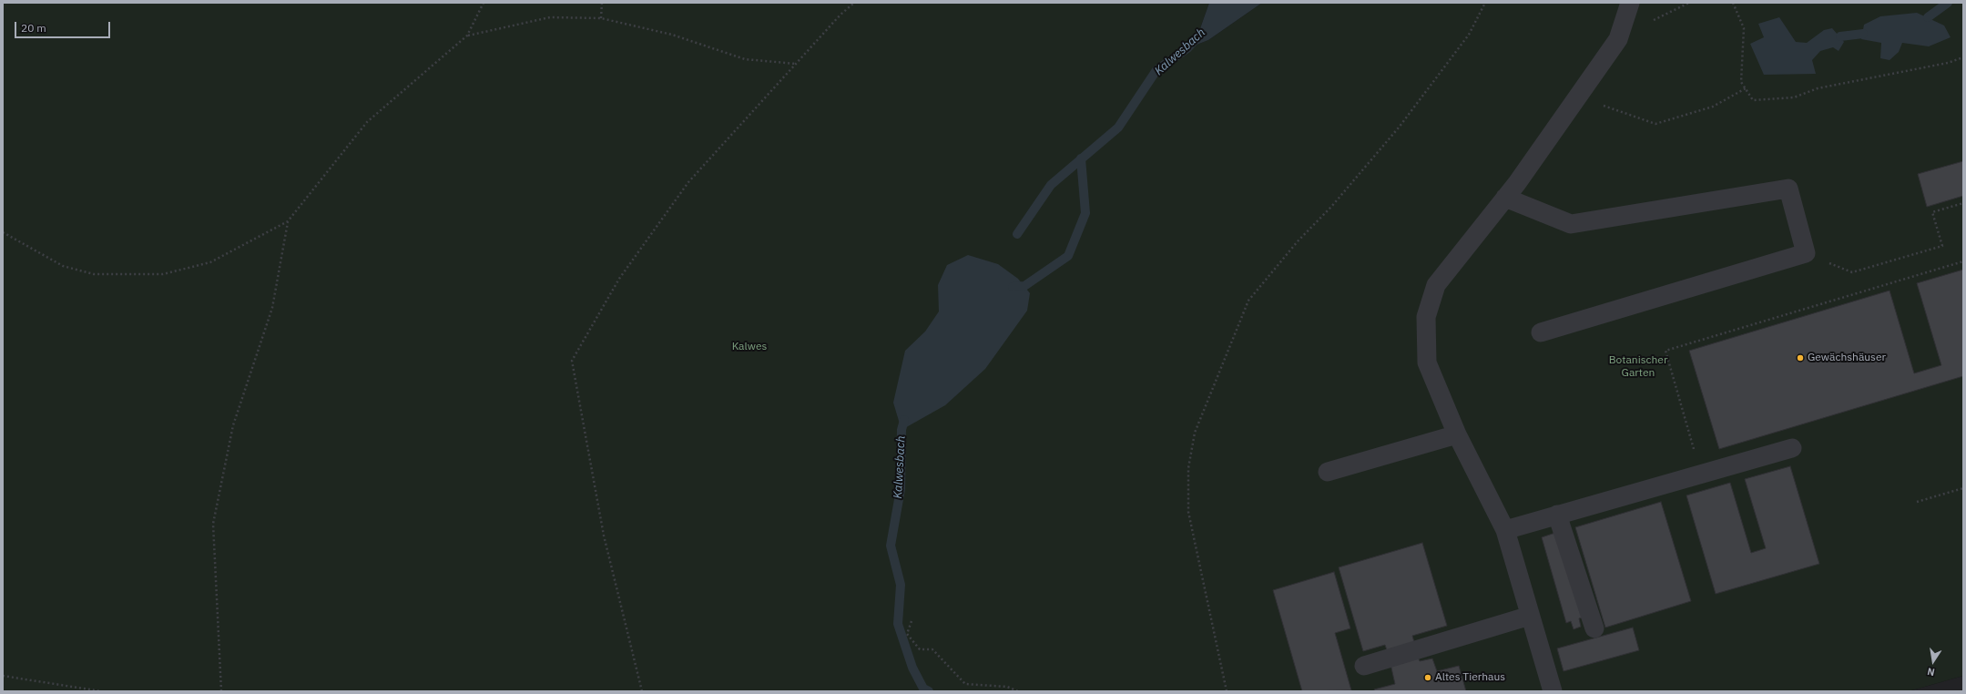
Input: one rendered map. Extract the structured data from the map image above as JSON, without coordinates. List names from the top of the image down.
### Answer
{
  "water": ["Kalwesbach"],
  "parks": ["Kalwes", "Botanischer Garten"],
  "places": ["Gewächshäuser", "Altes Tierhaus"],
  "scale_bar": "20 m",
  "north": "bottom"
}
